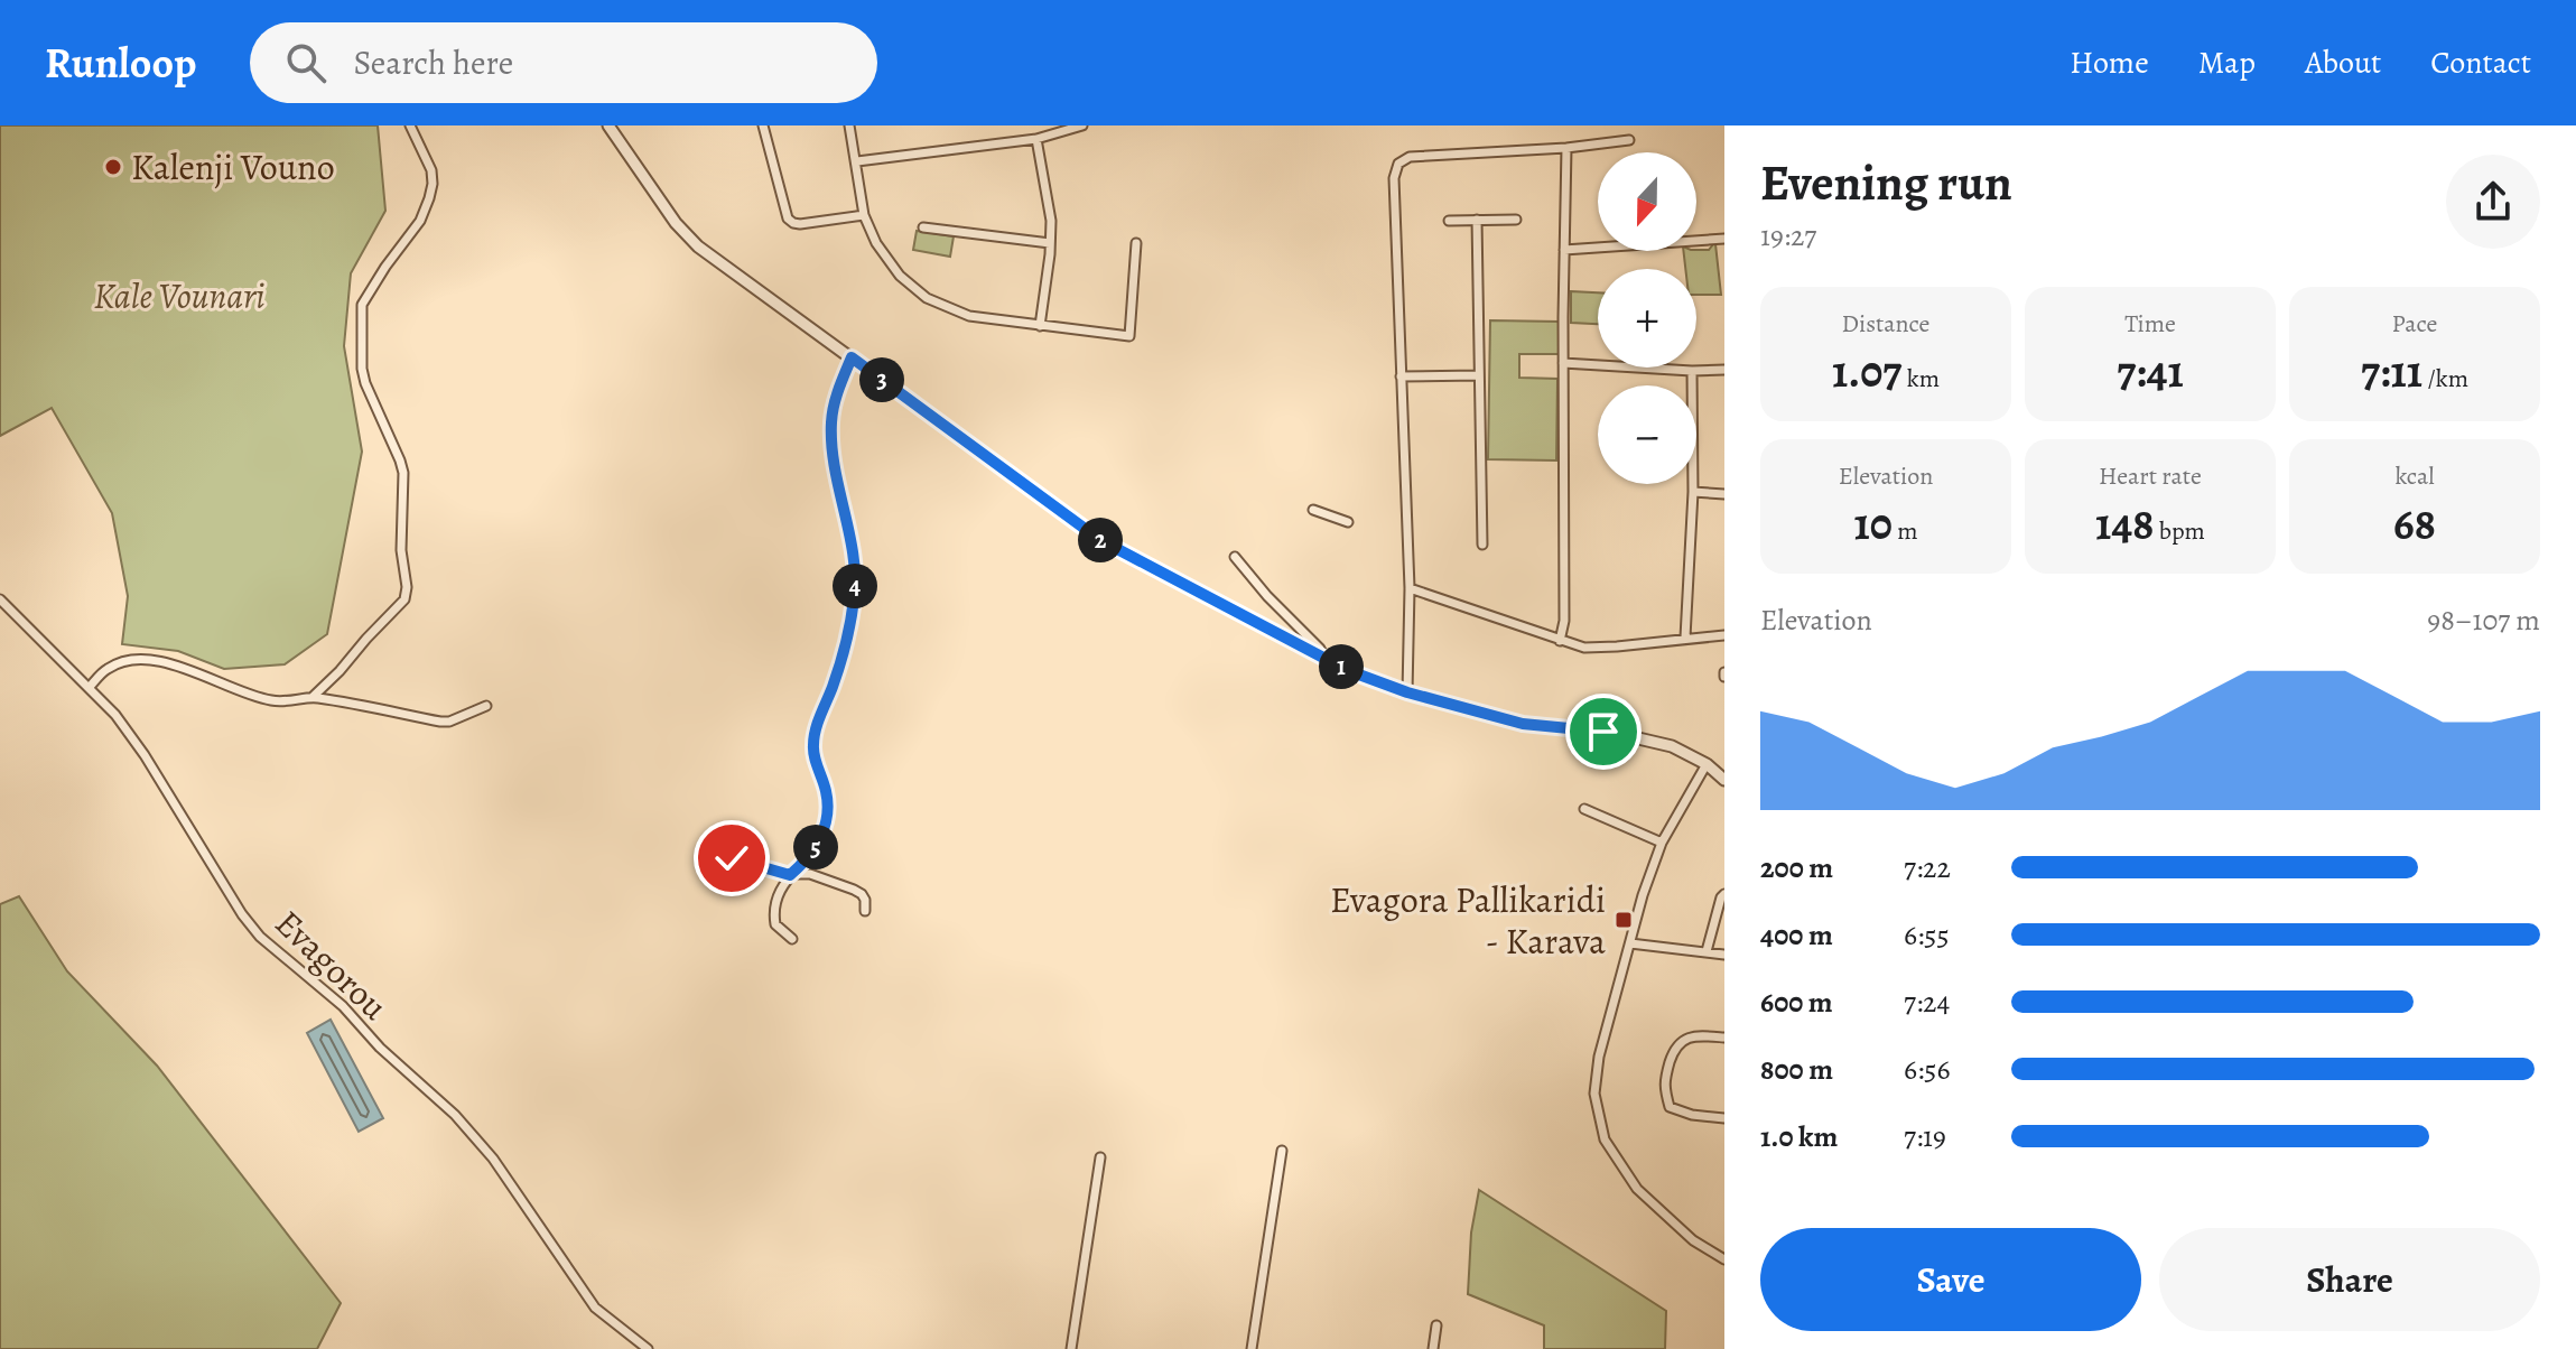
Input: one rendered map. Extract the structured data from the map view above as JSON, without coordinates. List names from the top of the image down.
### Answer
{
  "streets": {
    "street": ["Evagorou"]
  },
  "parks": ["Kale Vounari"],
  "places": {
    "other": ["Kalenji Vouno"],
    "transit": ["Evagora Pallikaridi - Karava"]
  },
  "north": "bottom",
  "page": {
    "header": "Runloop",
    "search": "Search here",
    "nav": [
      "Home",
      "Map",
      "About",
      "Contact"
    ],
    "heading": ["Evening run", "19:27"],
    "map_buttons": ["+", "−"],
    "stats": [
      ["Distance", "1.07 km"],
      ["Time", "7:41"],
      ["Pace", "7:11 /km"],
      ["Elevation", "10 m"],
      ["Heart rate", "148 bpm"],
      ["kcal", "68"]
    ],
    "pins": [
      "3",
      "2",
      "4",
      "1",
      "5"
    ],
    "chart": ["Elevation", "98–107 m"],
    "list": [
      {
        "name": "200 m",
        "note": "7:22"
      },
      {
        "name": "400 m",
        "note": "6:55"
      },
      {
        "name": "600 m",
        "note": "7:24"
      },
      {
        "name": "800 m",
        "note": "6:56"
      },
      {
        "name": "1.0 km",
        "note": "7:19"
      }
    ],
    "buttons": ["Save", "Share"]
  }
}
